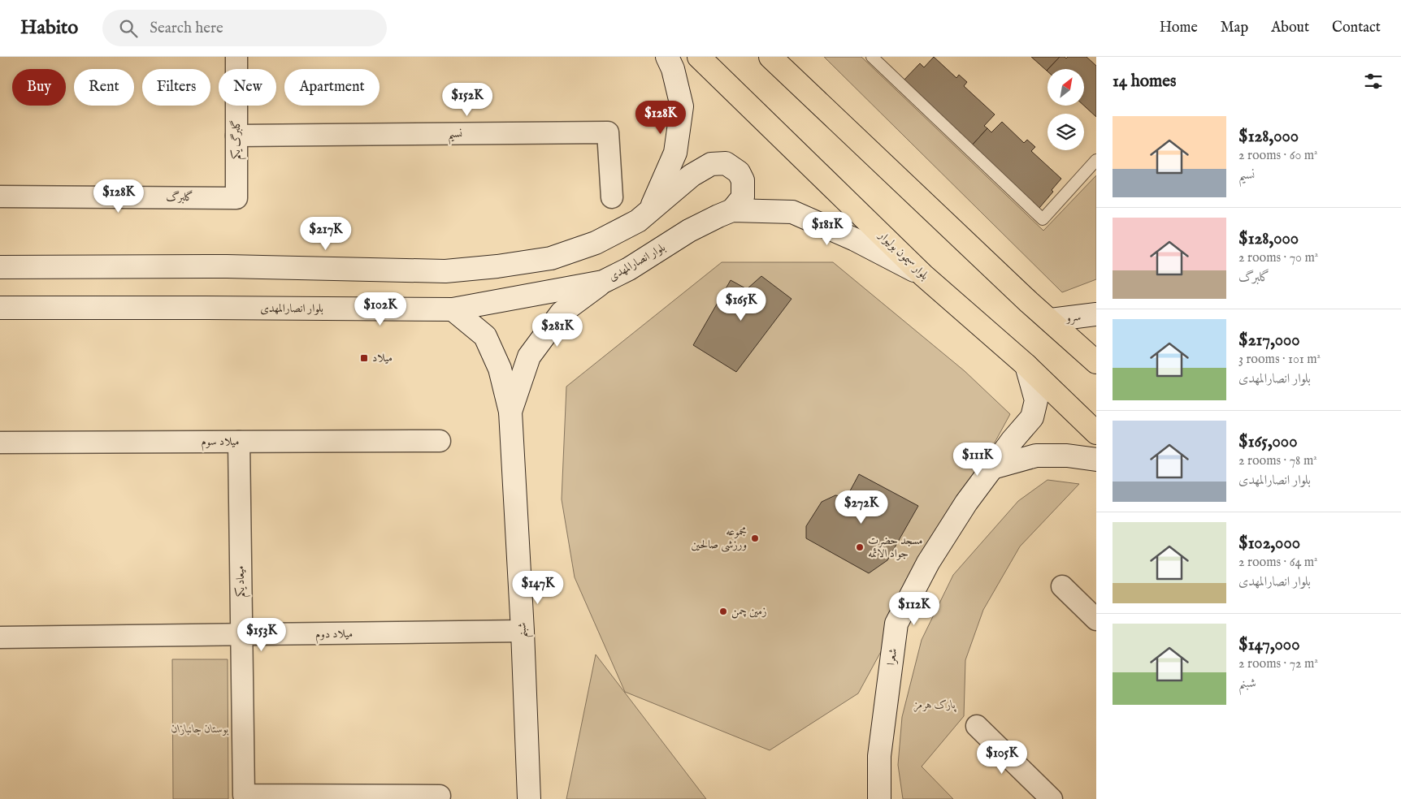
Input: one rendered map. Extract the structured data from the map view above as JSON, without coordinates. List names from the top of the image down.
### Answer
{
  "streets": {
    "main road": [
      "بلوار سیمون بولیوار",
      "بلوار انصارالمهدی",
      "سرو",
      "شبنم",
      "شعرا"
    ],
    "street": [
      "نسیم",
      "گلبرگ یکم",
      "گلبرگ",
      "میلاد سوم",
      "میعاد یکم",
      "میلاد دوم"
    ]
  },
  "crossings": [
    ["نسیم", "گلبرگ یکم"],
    ["گلبرگ یکم", "گلبرگ"],
    ["بلوار سیمون بولیوار", "شعرا"],
    ["میلاد سوم", "میعاد یکم"],
    ["میعاد یکم", "میلاد دوم"],
    ["شبنم", "میلاد دوم"]
  ],
  "parks": ["پارک هرمز", "بوستان جانبازان"],
  "places": {
    "transit": ["میلاد"],
    "other": ["مجموعه ورزشی صالحین", "مسجد حضرت جواد الائمه", "زمین چمن"]
  },
  "north": "top right",
  "page": {
    "header": "Habito",
    "search": "Search here",
    "nav": [
      "Home",
      "Map",
      "About",
      "Contact"
    ],
    "heading": "14 homes",
    "chip": [
      "Buy",
      "Rent",
      "Filters",
      "New",
      "Apartment"
    ],
    "price": [
      "$152K",
      "$128K",
      "$128K",
      "$181K",
      "$217K",
      "$165K",
      "$102K",
      "$281K",
      "$111K",
      "$272K",
      "$147K",
      "$112K",
      "$153K",
      "$105K"
    ],
    "list": [
      {
        "name": "$128,000",
        "note": "2 rooms · 60 m² · نسیم"
      },
      {
        "name": "$128,000",
        "note": "2 rooms · 70 m² · گلبرگ"
      },
      {
        "name": "$217,000",
        "note": "3 rooms · 101 m² · بلوار انصارالمهدی"
      },
      {
        "name": "$165,000",
        "note": "2 rooms · 78 m² · بلوار انصارالمهدی"
      },
      {
        "name": "$102,000",
        "note": "2 rooms · 64 m² · بلوار انصارالمهدی"
      },
      {
        "name": "$147,000",
        "note": "2 rooms · 72 m² · شبنم"
      }
    ]
  }
}
